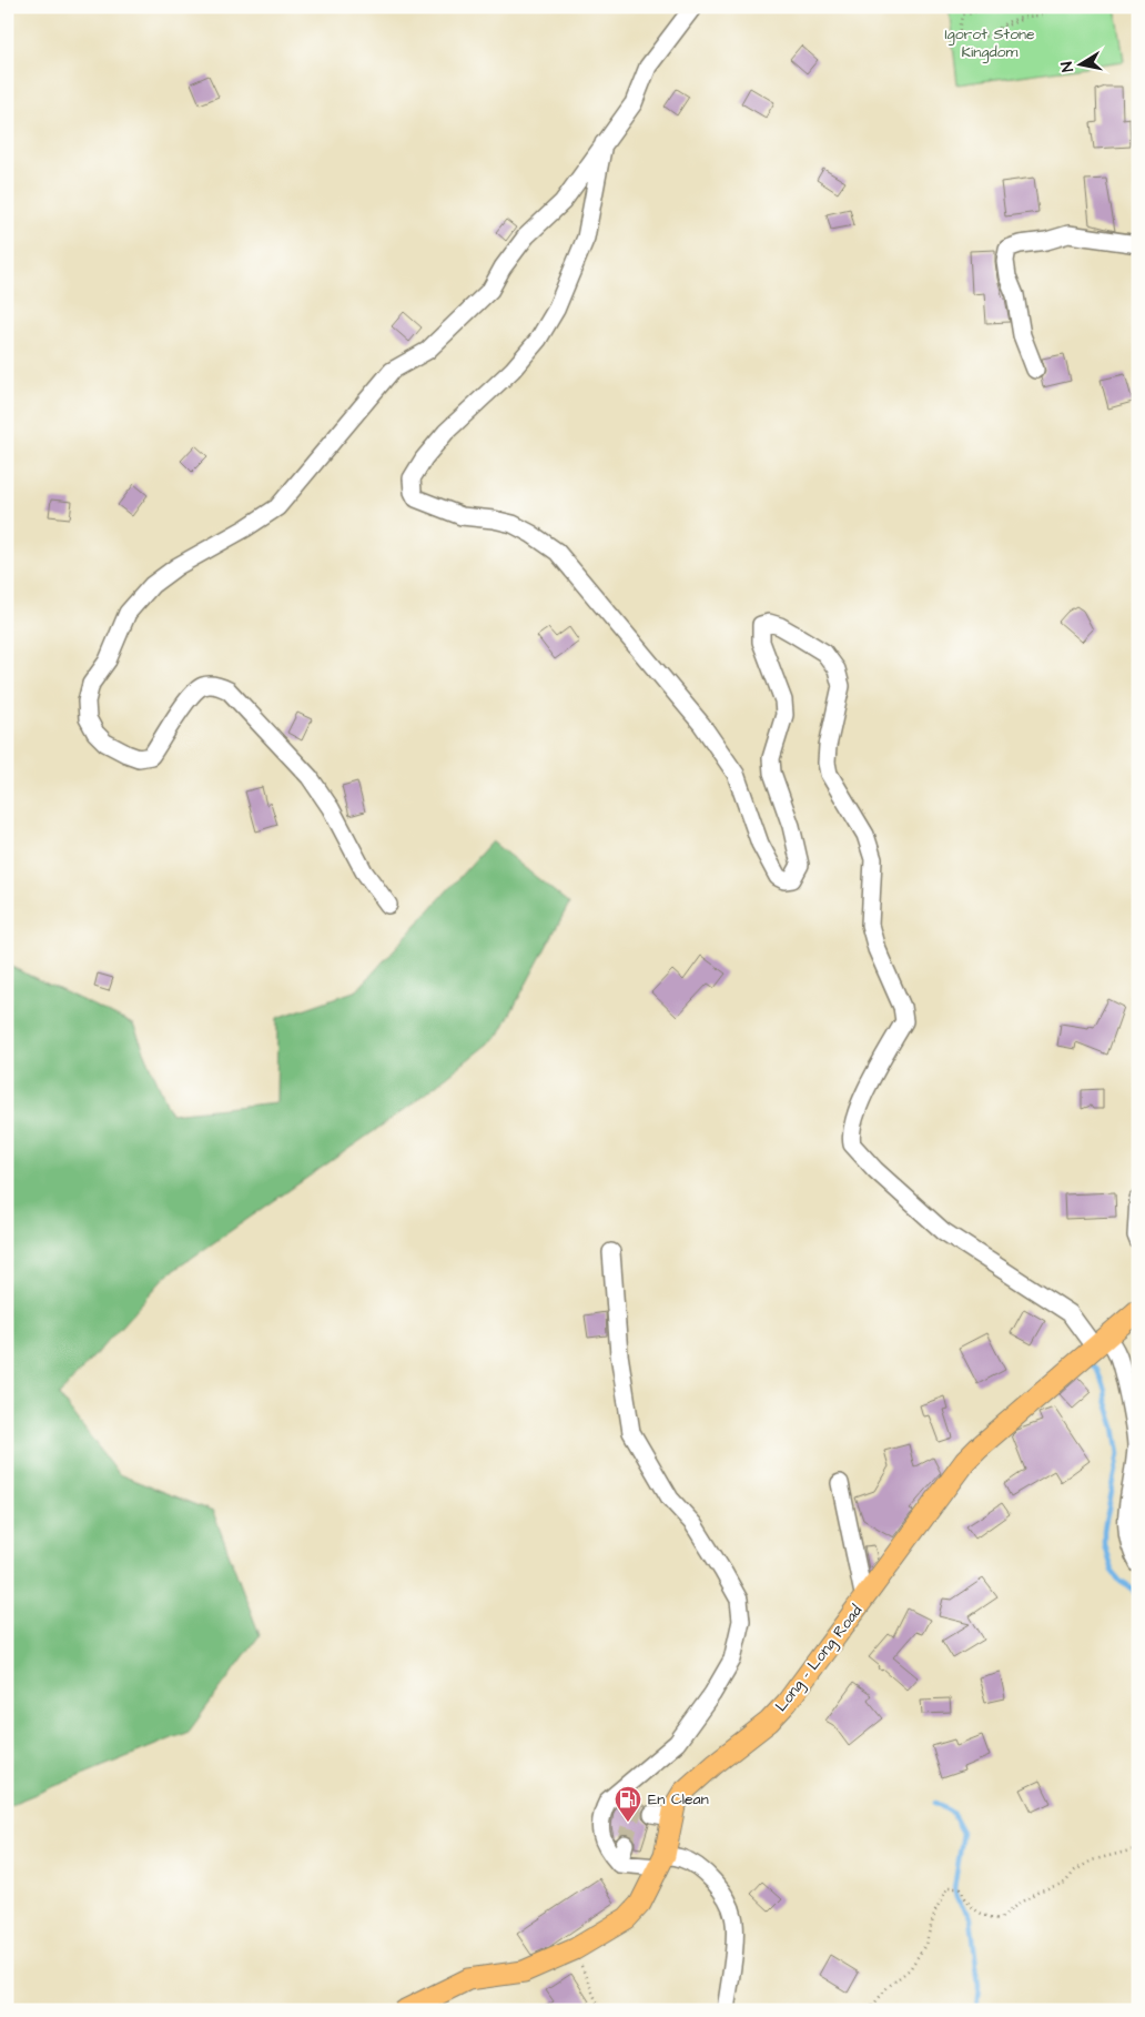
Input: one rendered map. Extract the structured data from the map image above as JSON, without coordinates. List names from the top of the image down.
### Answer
{
  "streets": {
    "main road": ["Long - Long Road"]
  },
  "parks": ["Igorot Stone Kingdom"],
  "places": {
    "fuel station": ["En Clean"]
  },
  "north": "left"
}
